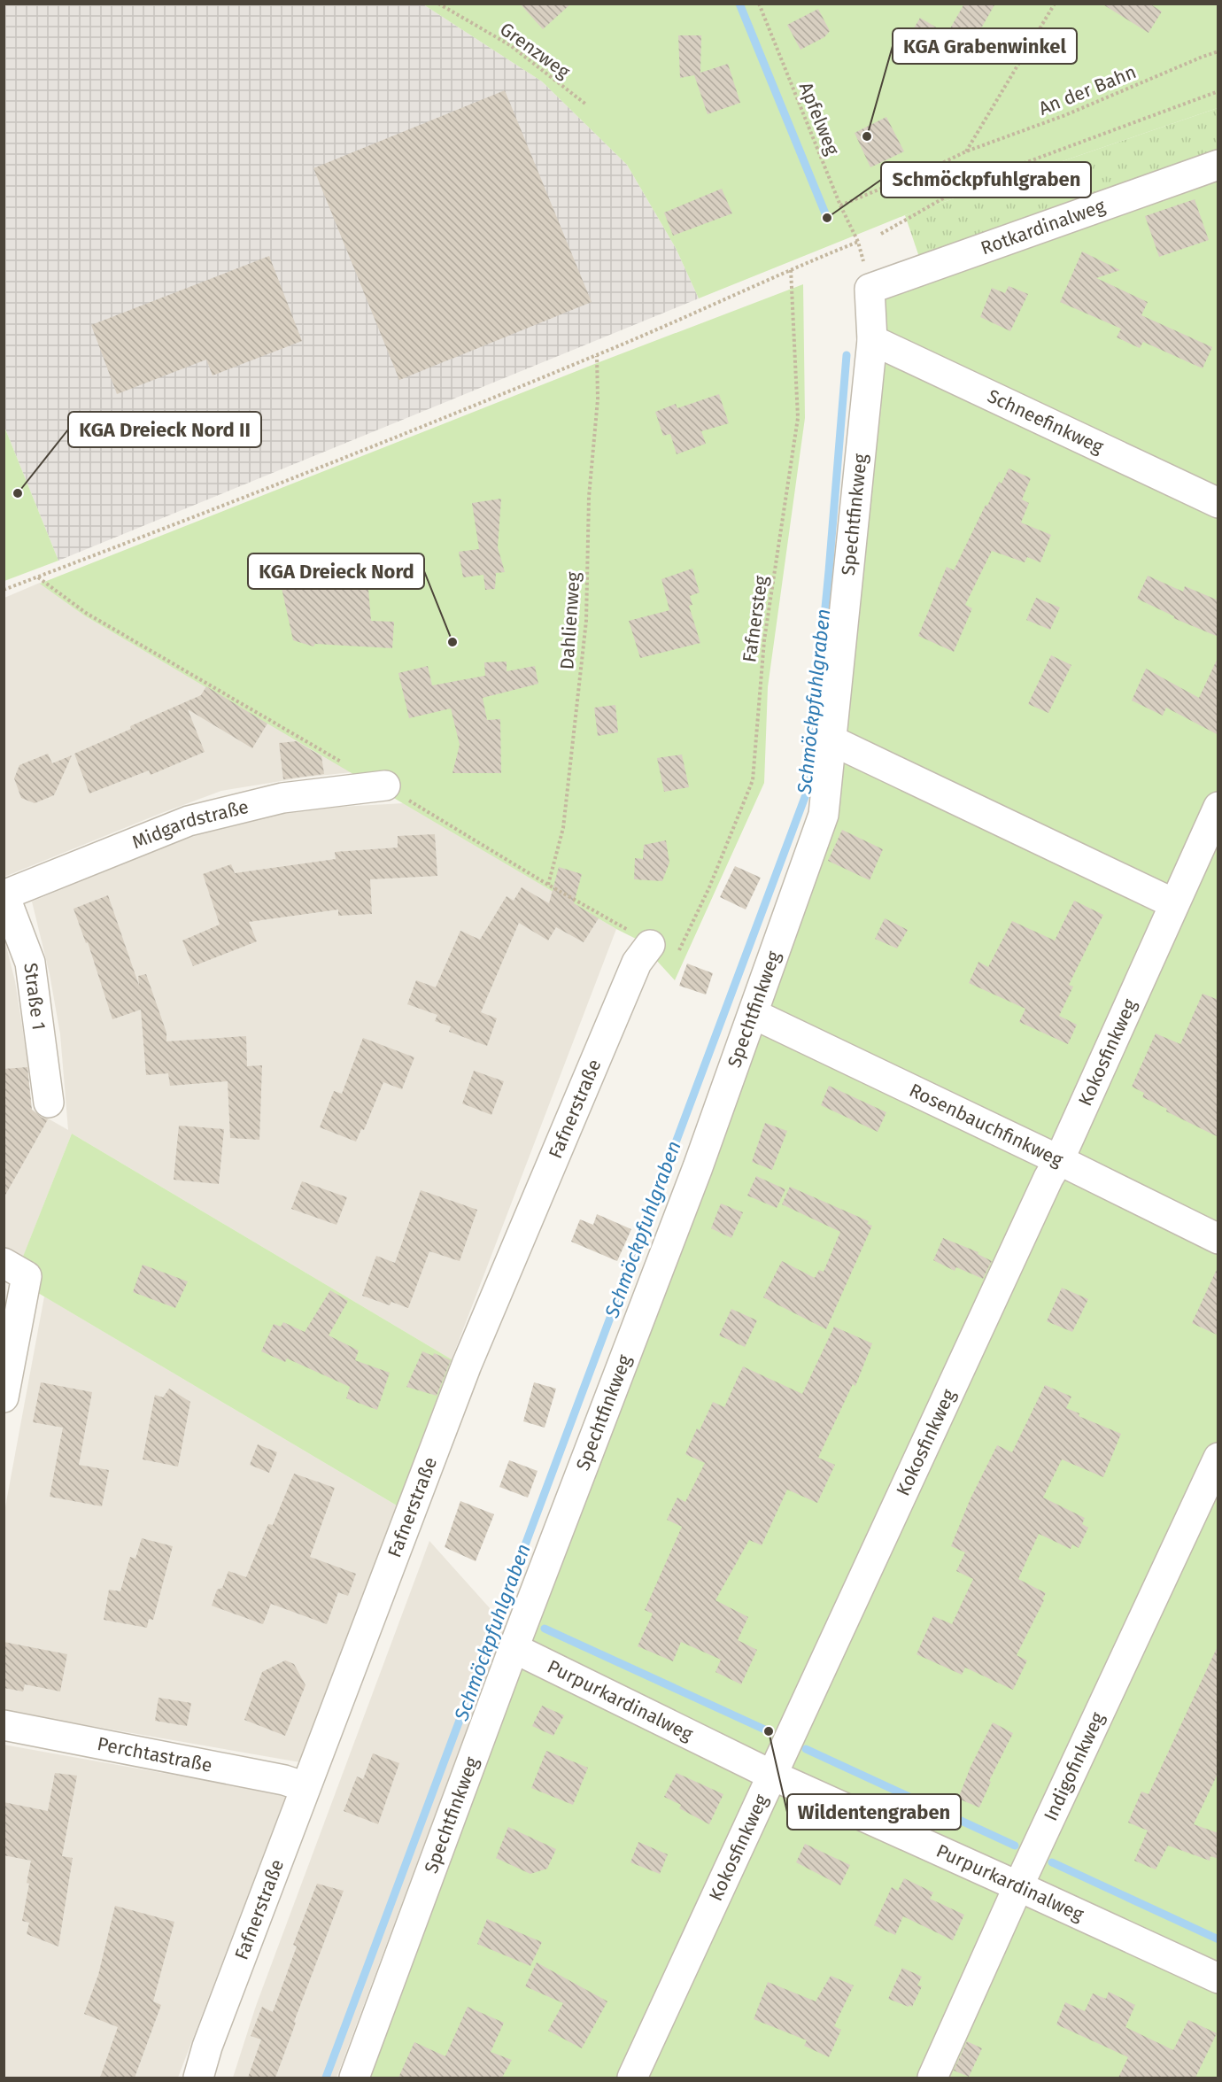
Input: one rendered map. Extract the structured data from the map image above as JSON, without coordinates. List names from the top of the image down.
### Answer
{
  "streets": {
    "street": [
      "Rotkardinalweg",
      "Schneefinkweg",
      "Spechtfinkweg",
      "Midgardstraße",
      "Straße 1",
      "Kokosfinkweg",
      "Fafnerstraße",
      "Rosenbauchfinkweg",
      "Purpurkardinalweg",
      "Perchtastraße",
      "Indigofinkweg"
    ],
    "path": [
      "Grenzweg",
      "An der Bahn",
      "Apfelweg",
      "Fafnersteg",
      "Dahlienweg"
    ]
  },
  "crossings": [
    ["An der Bahn", "Apfelweg"],
    ["Apfelweg", "Fafnersteg"],
    ["Rotkardinalweg", "Spechtfinkweg"],
    ["Schneefinkweg", "Spechtfinkweg"],
    ["Spechtfinkweg", "Rosenbauchfinkweg"],
    ["Spechtfinkweg", "Purpurkardinalweg"],
    ["Midgardstraße", "Straße 1"],
    ["Kokosfinkweg", "Rosenbauchfinkweg"],
    ["Kokosfinkweg", "Purpurkardinalweg"],
    ["Fafnerstraße", "Perchtastraße"],
    ["Purpurkardinalweg", "Indigofinkweg"]
  ],
  "water": ["Schmöckpfuhlgraben"],
  "places": [
    "KGA Grabenwinkel",
    "Schmöckpfuhlgraben",
    "KGA Dreieck Nord II",
    "KGA Dreieck Nord",
    "Wildentengraben"
  ]
}
